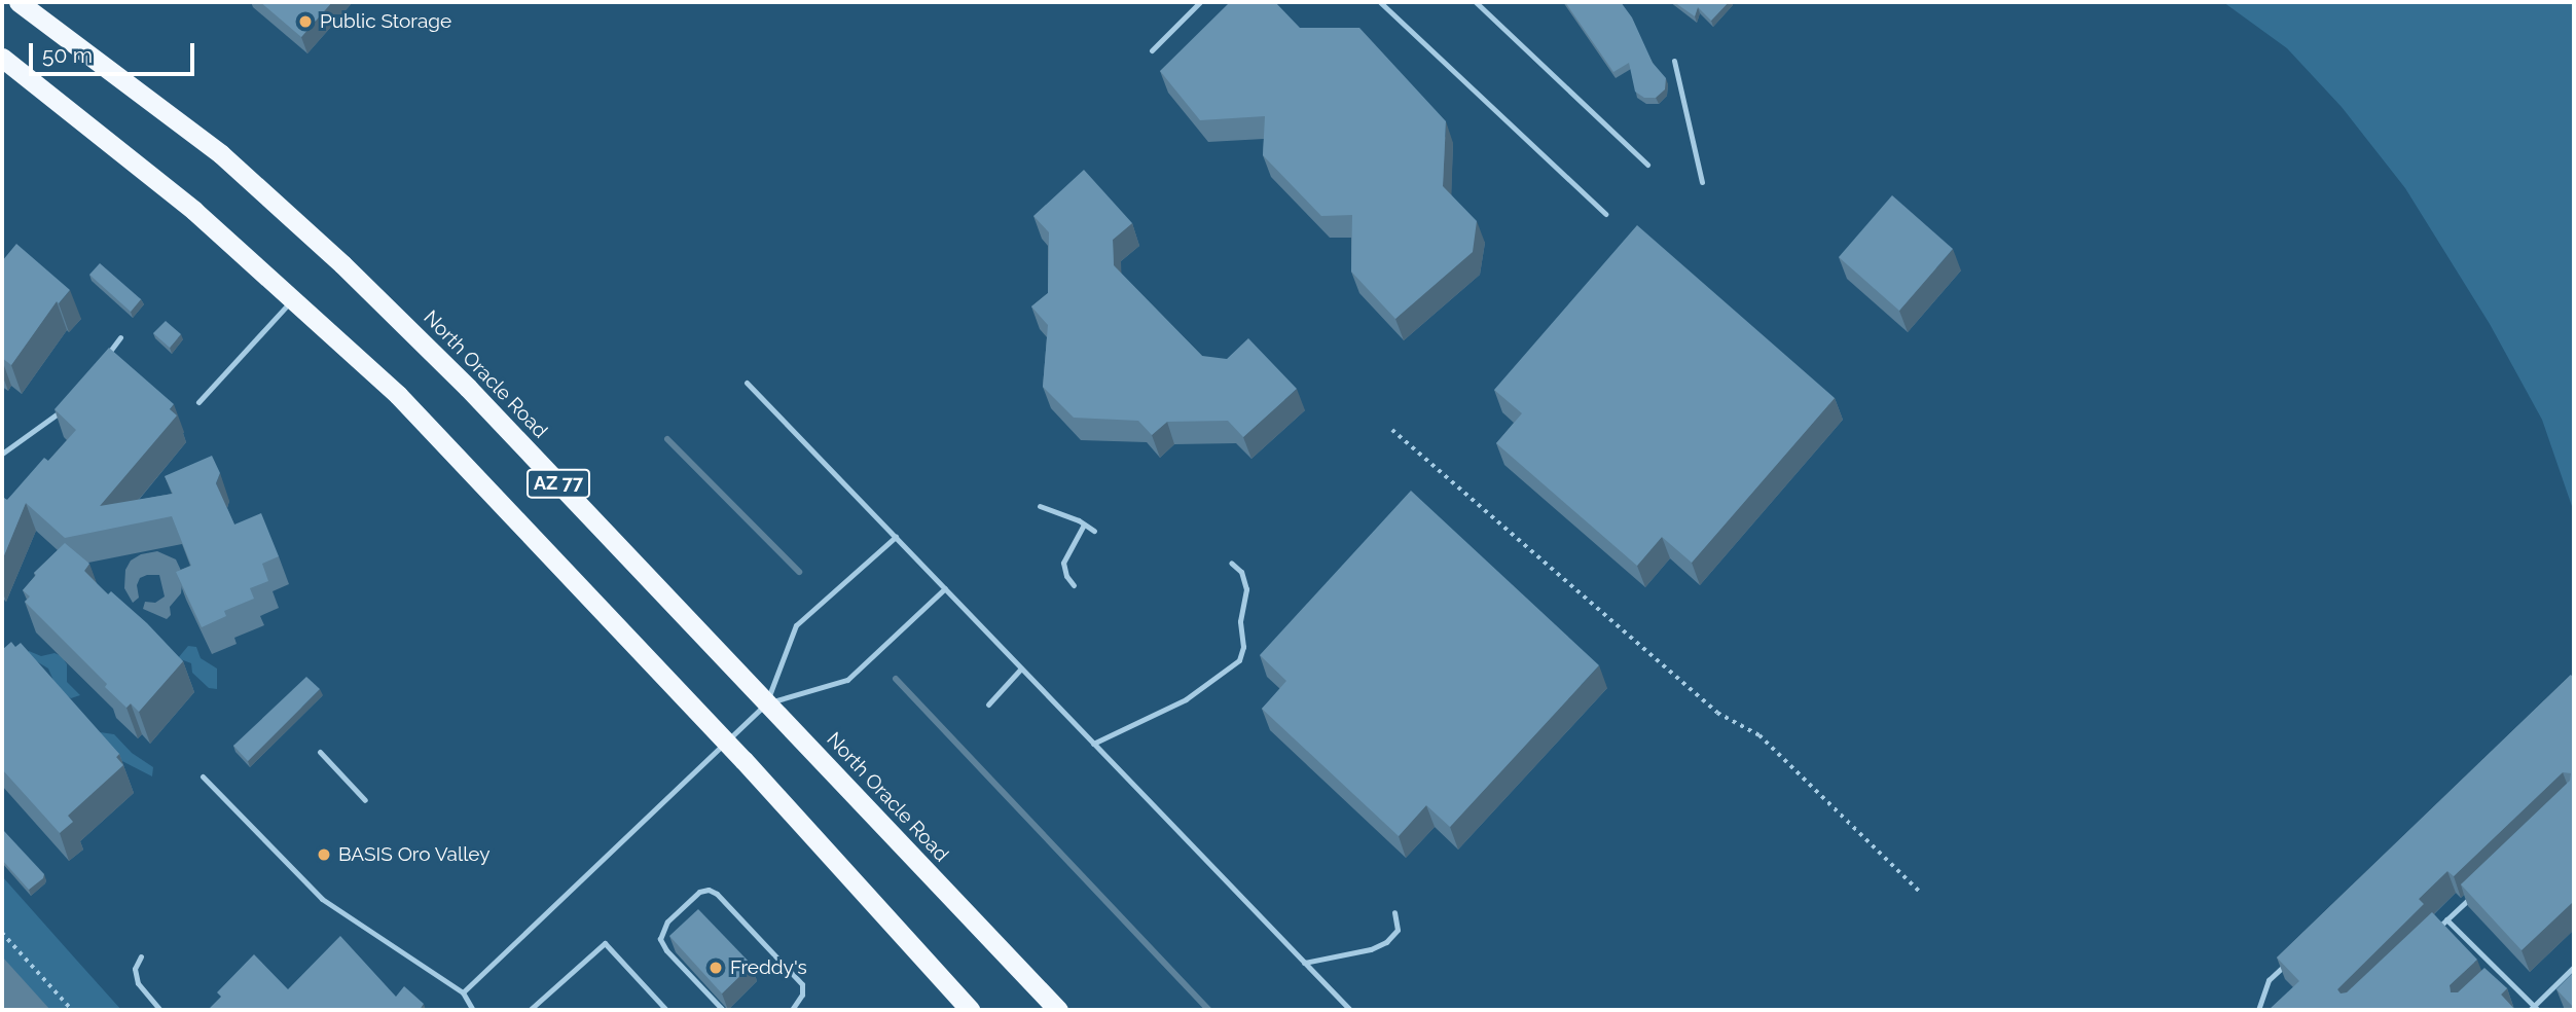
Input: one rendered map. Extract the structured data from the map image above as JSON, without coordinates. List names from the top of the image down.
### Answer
{
  "streets": {
    "highway": ["North Oracle Road", "AZ 77"]
  },
  "places": ["Public Storage", "BASIS Oro Valley", "Freddy's"],
  "scale_bar": "50 m"
}
